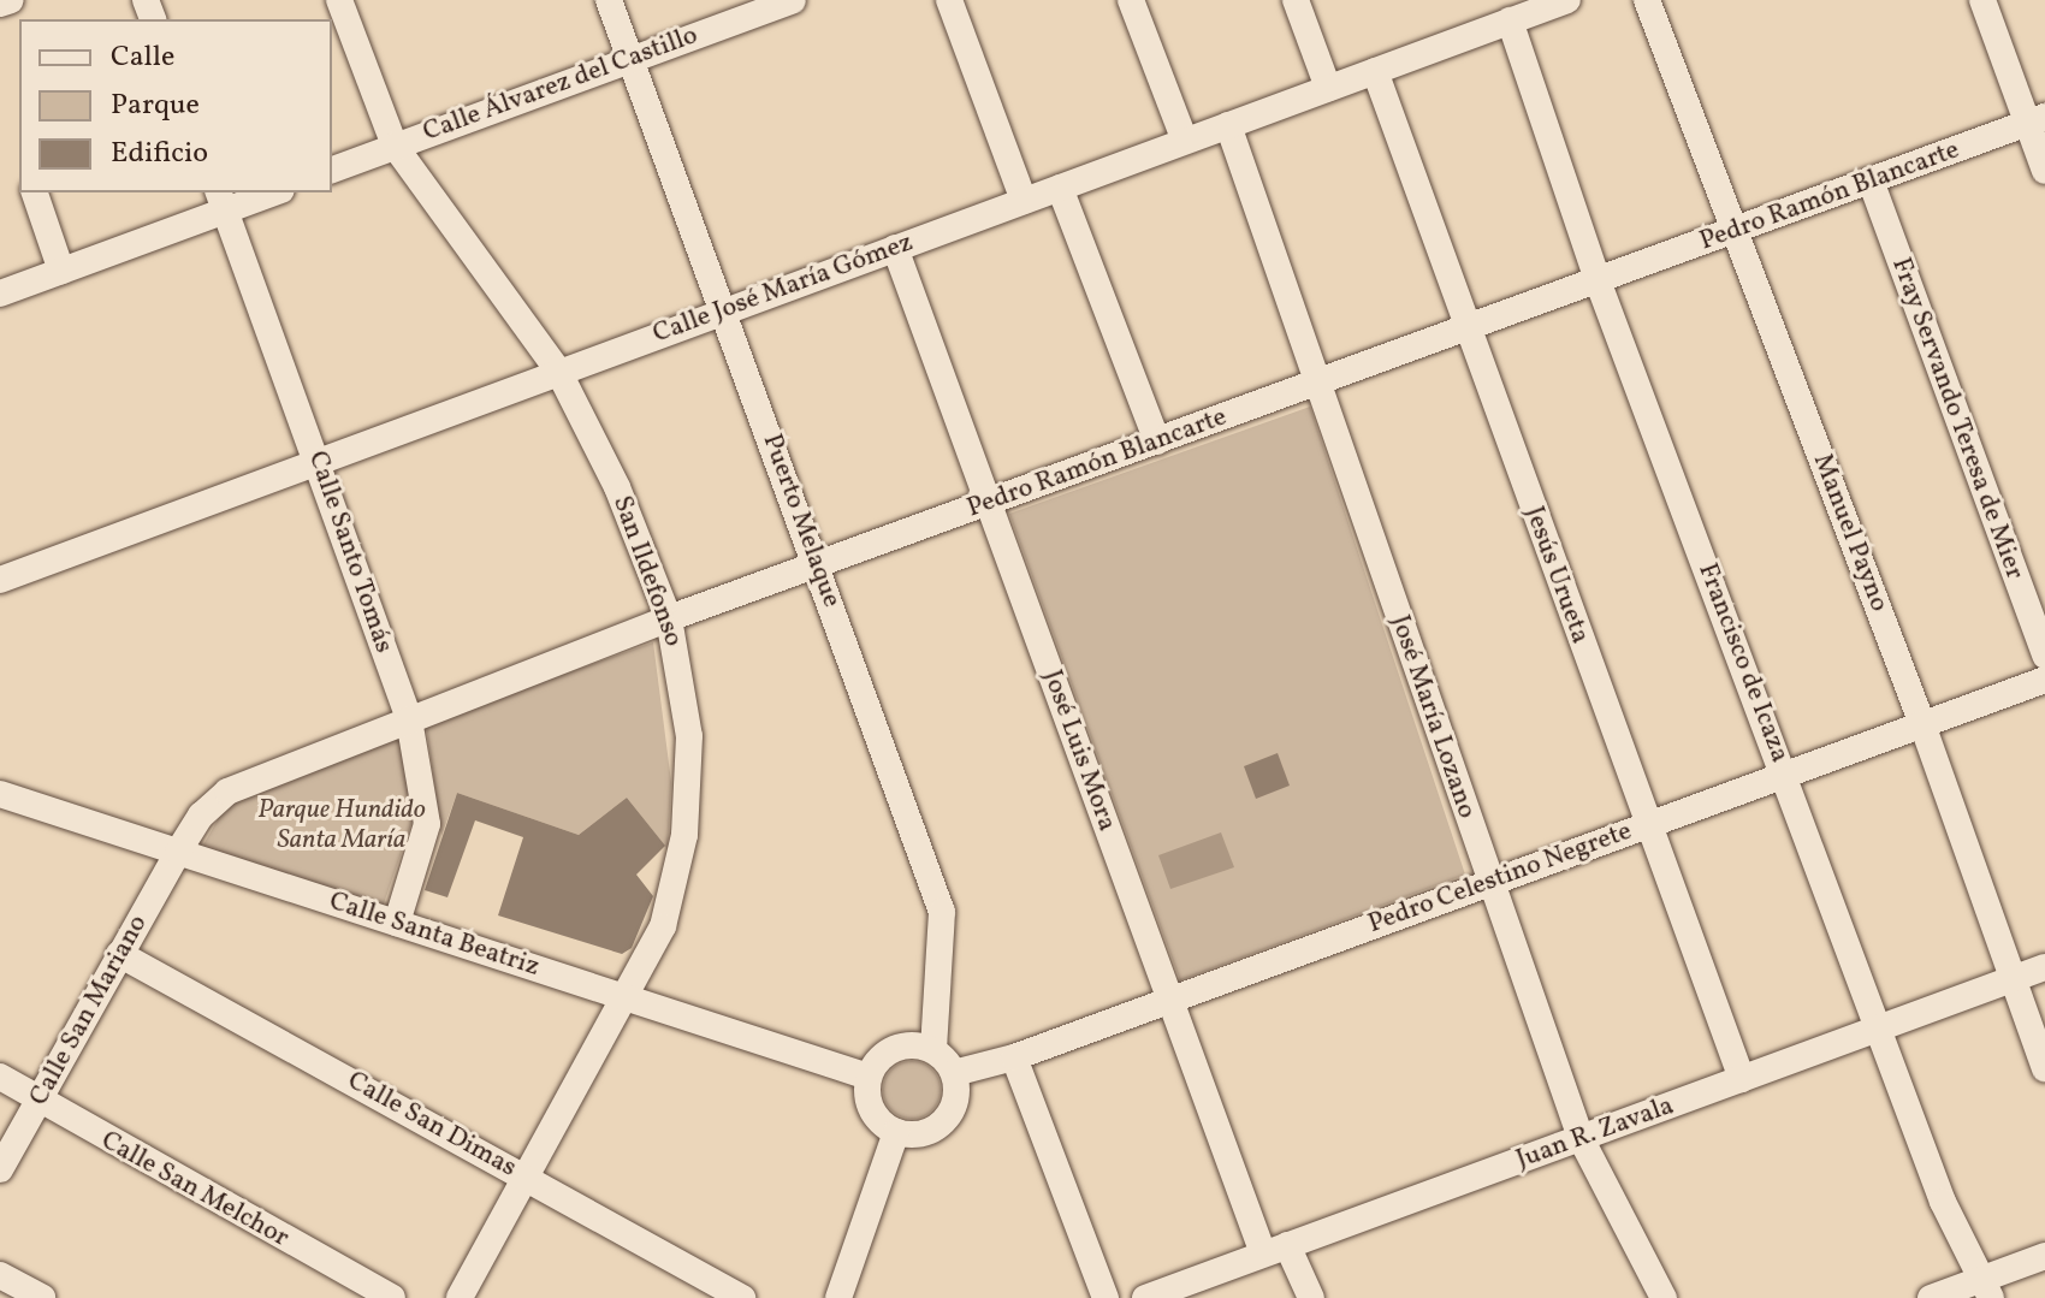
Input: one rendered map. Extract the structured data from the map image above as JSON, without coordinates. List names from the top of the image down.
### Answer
{
  "streets": {
    "street": [
      "Calle Álvarez del Castillo",
      "Pedro Ramón Blancarte",
      "Calle José María Gómez",
      "Fray Servando Teresa de Mier",
      "Puerto Melaque",
      "Manuel Payno",
      "Calle Santo Tomás",
      "San Ildefonso",
      "Jesús Urueta",
      "Francisco de Icaza",
      "José María Lozano",
      "José Luis Mora",
      "Pedro Celestino Negrete",
      "Calle Santa Beatriz",
      "Calle San Mariano",
      "Calle San Dimas",
      "Juan R. Zavala",
      "Calle San Melchor"
    ]
  },
  "crossings": [
    ["Calle Álvarez del Castillo", "Puerto Melaque"],
    ["Calle Álvarez del Castillo", "San Ildefonso"],
    ["Pedro Ramón Blancarte", "Fray Servando Teresa de Mier"],
    ["Pedro Ramón Blancarte", "Puerto Melaque"],
    ["Pedro Ramón Blancarte", "Manuel Payno"],
    ["Pedro Ramón Blancarte", "Calle Santo Tomás"],
    ["Pedro Ramón Blancarte", "San Ildefonso"],
    ["Pedro Ramón Blancarte", "Jesús Urueta"],
    ["Pedro Ramón Blancarte", "Francisco de Icaza"],
    ["Pedro Ramón Blancarte", "José María Lozano"],
    ["Pedro Ramón Blancarte", "José Luis Mora"],
    ["Pedro Ramón Blancarte", "Calle Santa Beatriz"],
    ["Pedro Ramón Blancarte", "Calle San Mariano"],
    ["Calle José María Gómez", "Puerto Melaque"],
    ["Calle José María Gómez", "Calle Santo Tomás"],
    ["Calle José María Gómez", "San Ildefonso"],
    ["Calle José María Gómez", "Jesús Urueta"],
    ["Calle José María Gómez", "Francisco de Icaza"],
    ["Calle José María Gómez", "José María Lozano"],
    ["Calle José María Gómez", "José Luis Mora"],
    ["Puerto Melaque", "Pedro Celestino Negrete"],
    ["Puerto Melaque", "Calle Santa Beatriz"],
    ["Manuel Payno", "Pedro Celestino Negrete"],
    ["Manuel Payno", "Juan R. Zavala"],
    ["Calle Santo Tomás", "Calle Santa Beatriz"],
    ["San Ildefonso", "Calle Santa Beatriz"],
    ["San Ildefonso", "Calle San Dimas"],
    ["Jesús Urueta", "Pedro Celestino Negrete"],
    ["Jesús Urueta", "Juan R. Zavala"],
    ["Francisco de Icaza", "Pedro Celestino Negrete"],
    ["Francisco de Icaza", "Juan R. Zavala"],
    ["José María Lozano", "Pedro Celestino Negrete"],
    ["José María Lozano", "Juan R. Zavala"],
    ["José Luis Mora", "Pedro Celestino Negrete"],
    ["José Luis Mora", "Juan R. Zavala"],
    ["Pedro Celestino Negrete", "Calle Santa Beatriz"],
    ["Calle Santa Beatriz", "Calle San Mariano"],
    ["Calle San Mariano", "Calle San Dimas"],
    ["Calle San Mariano", "Calle San Melchor"]
  ],
  "parks": ["Parque Hundido Santa María"],
  "legend": ["Calle", "Parque", "Edificio"]
}
